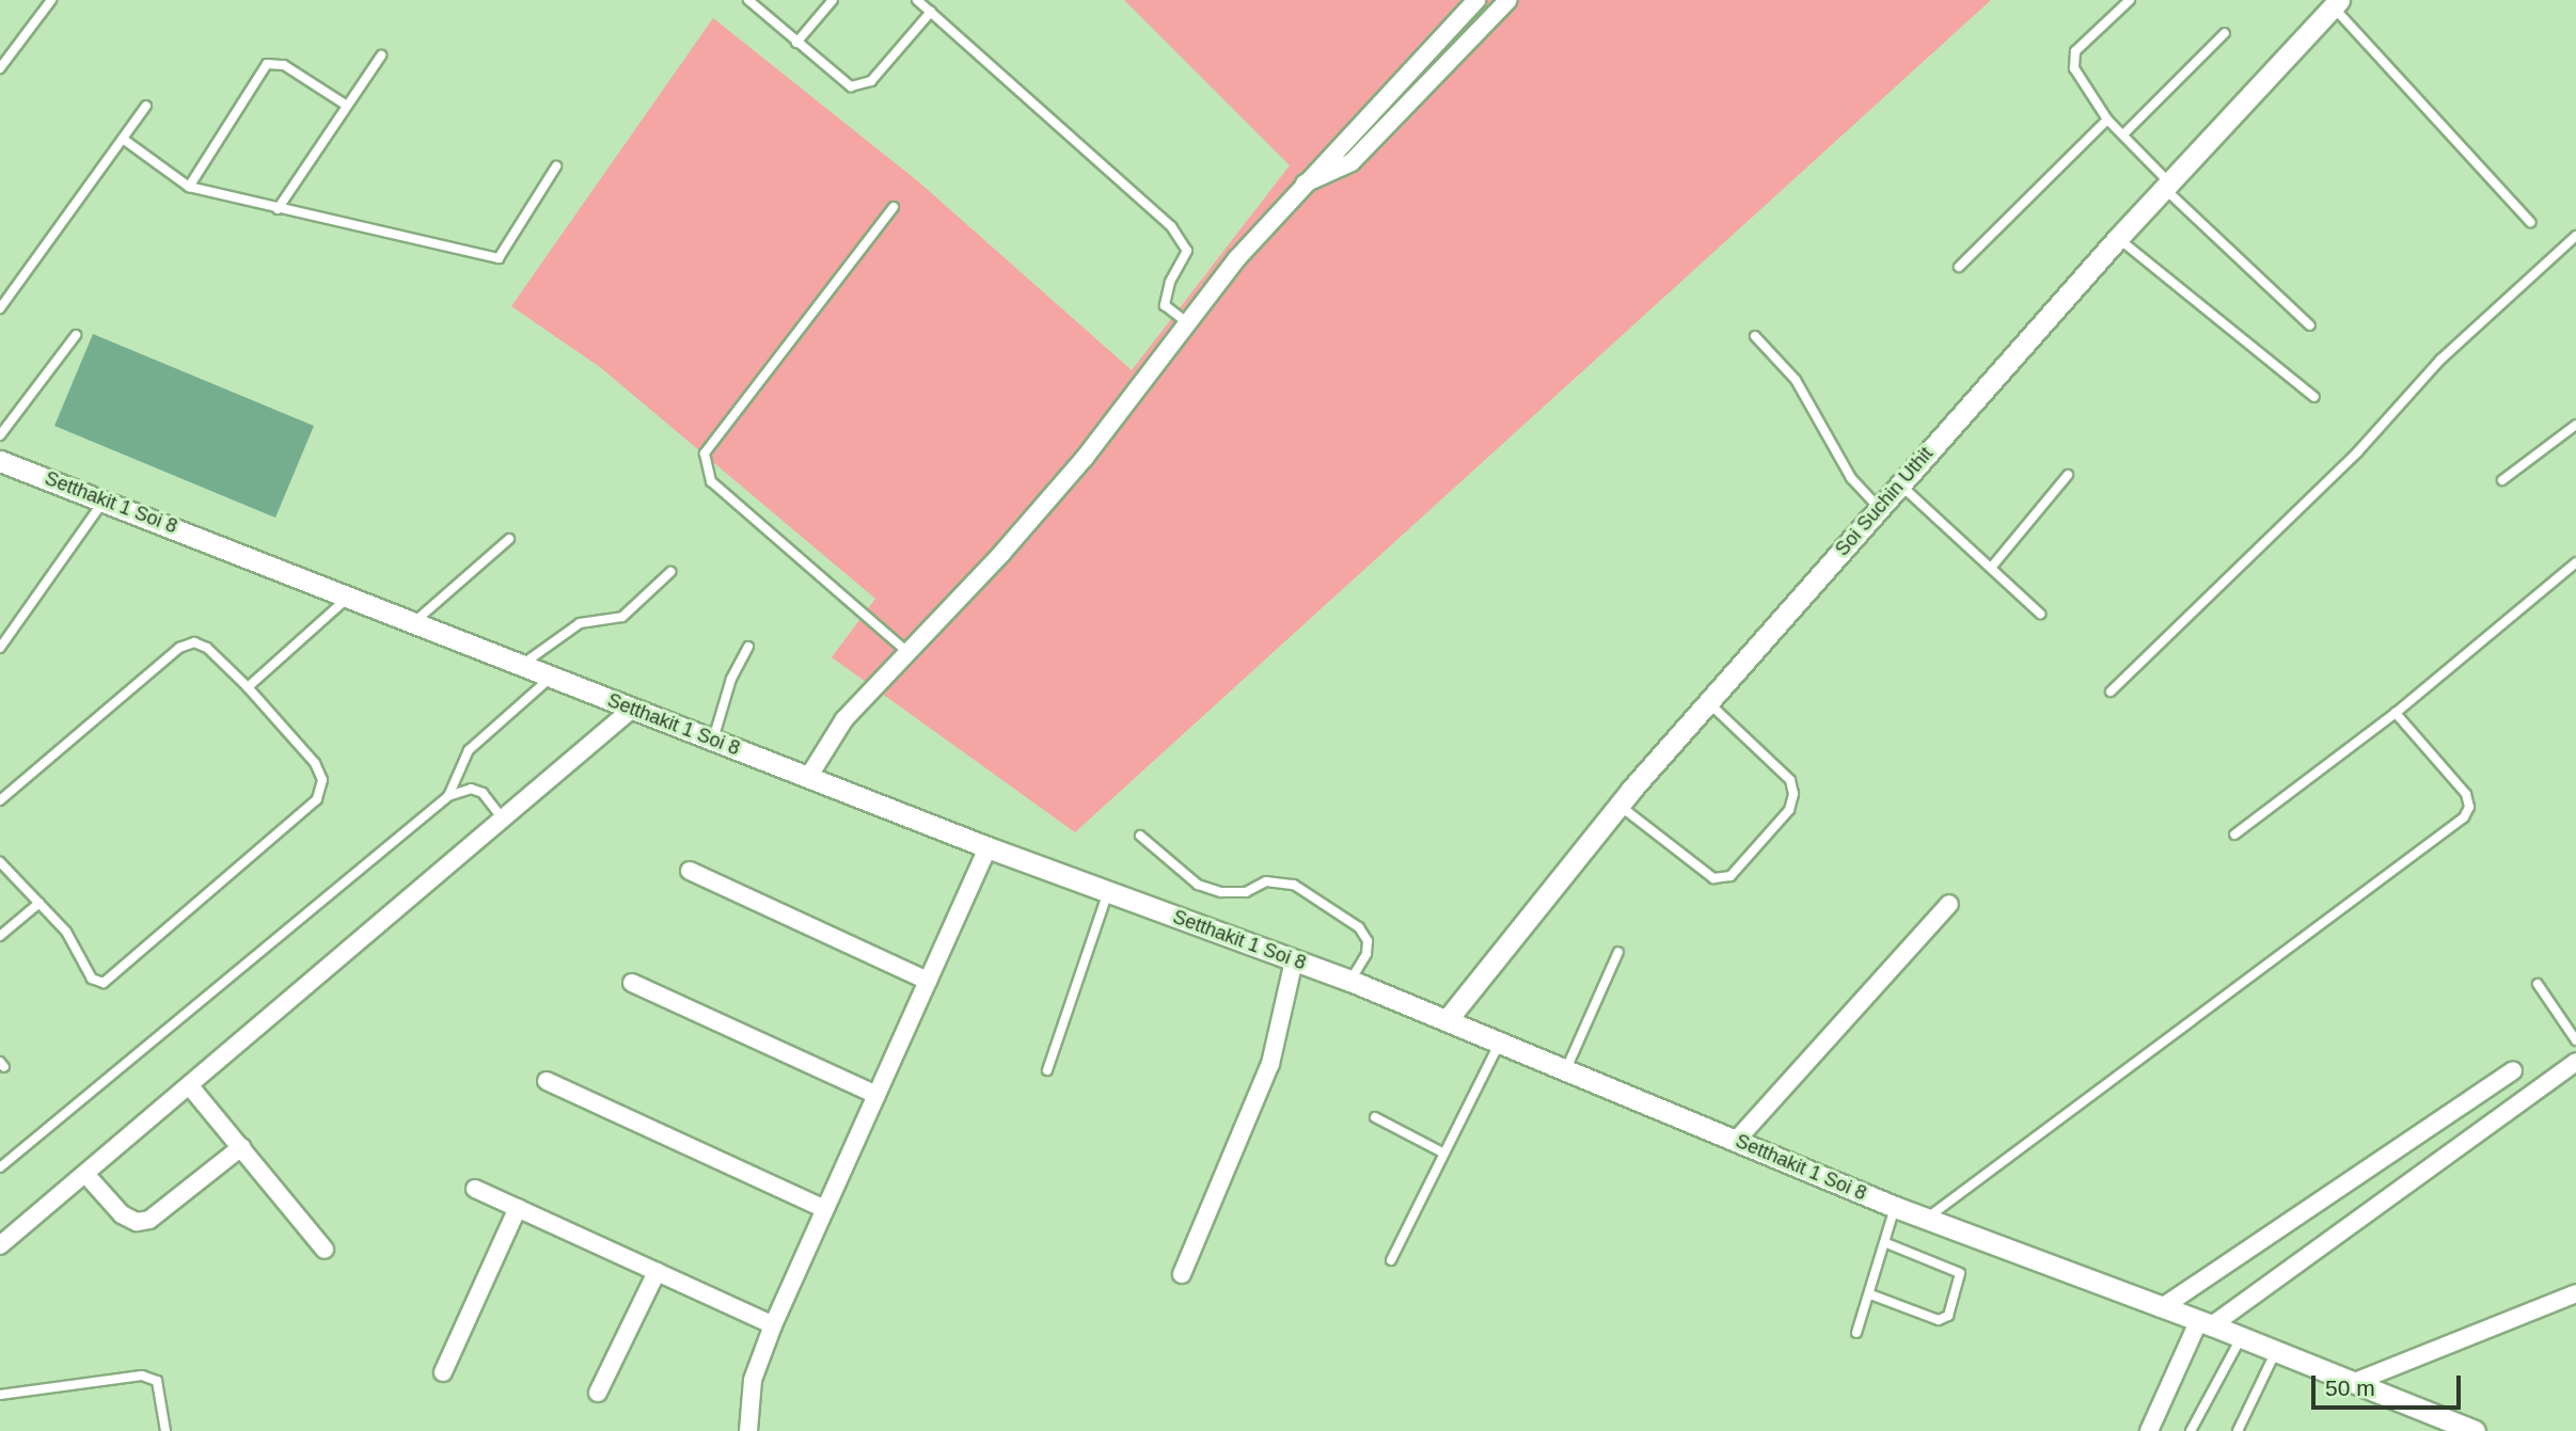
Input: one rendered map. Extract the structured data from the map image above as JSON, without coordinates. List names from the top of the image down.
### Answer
{
  "streets": {
    "street": ["Soi Suchin Uthit", "Setthakit 1 Soi 8"]
  },
  "crossings": [
    ["Soi Suchin Uthit", "Setthakit 1 Soi 8"]
  ],
  "scale_bar": "50 m"
}
